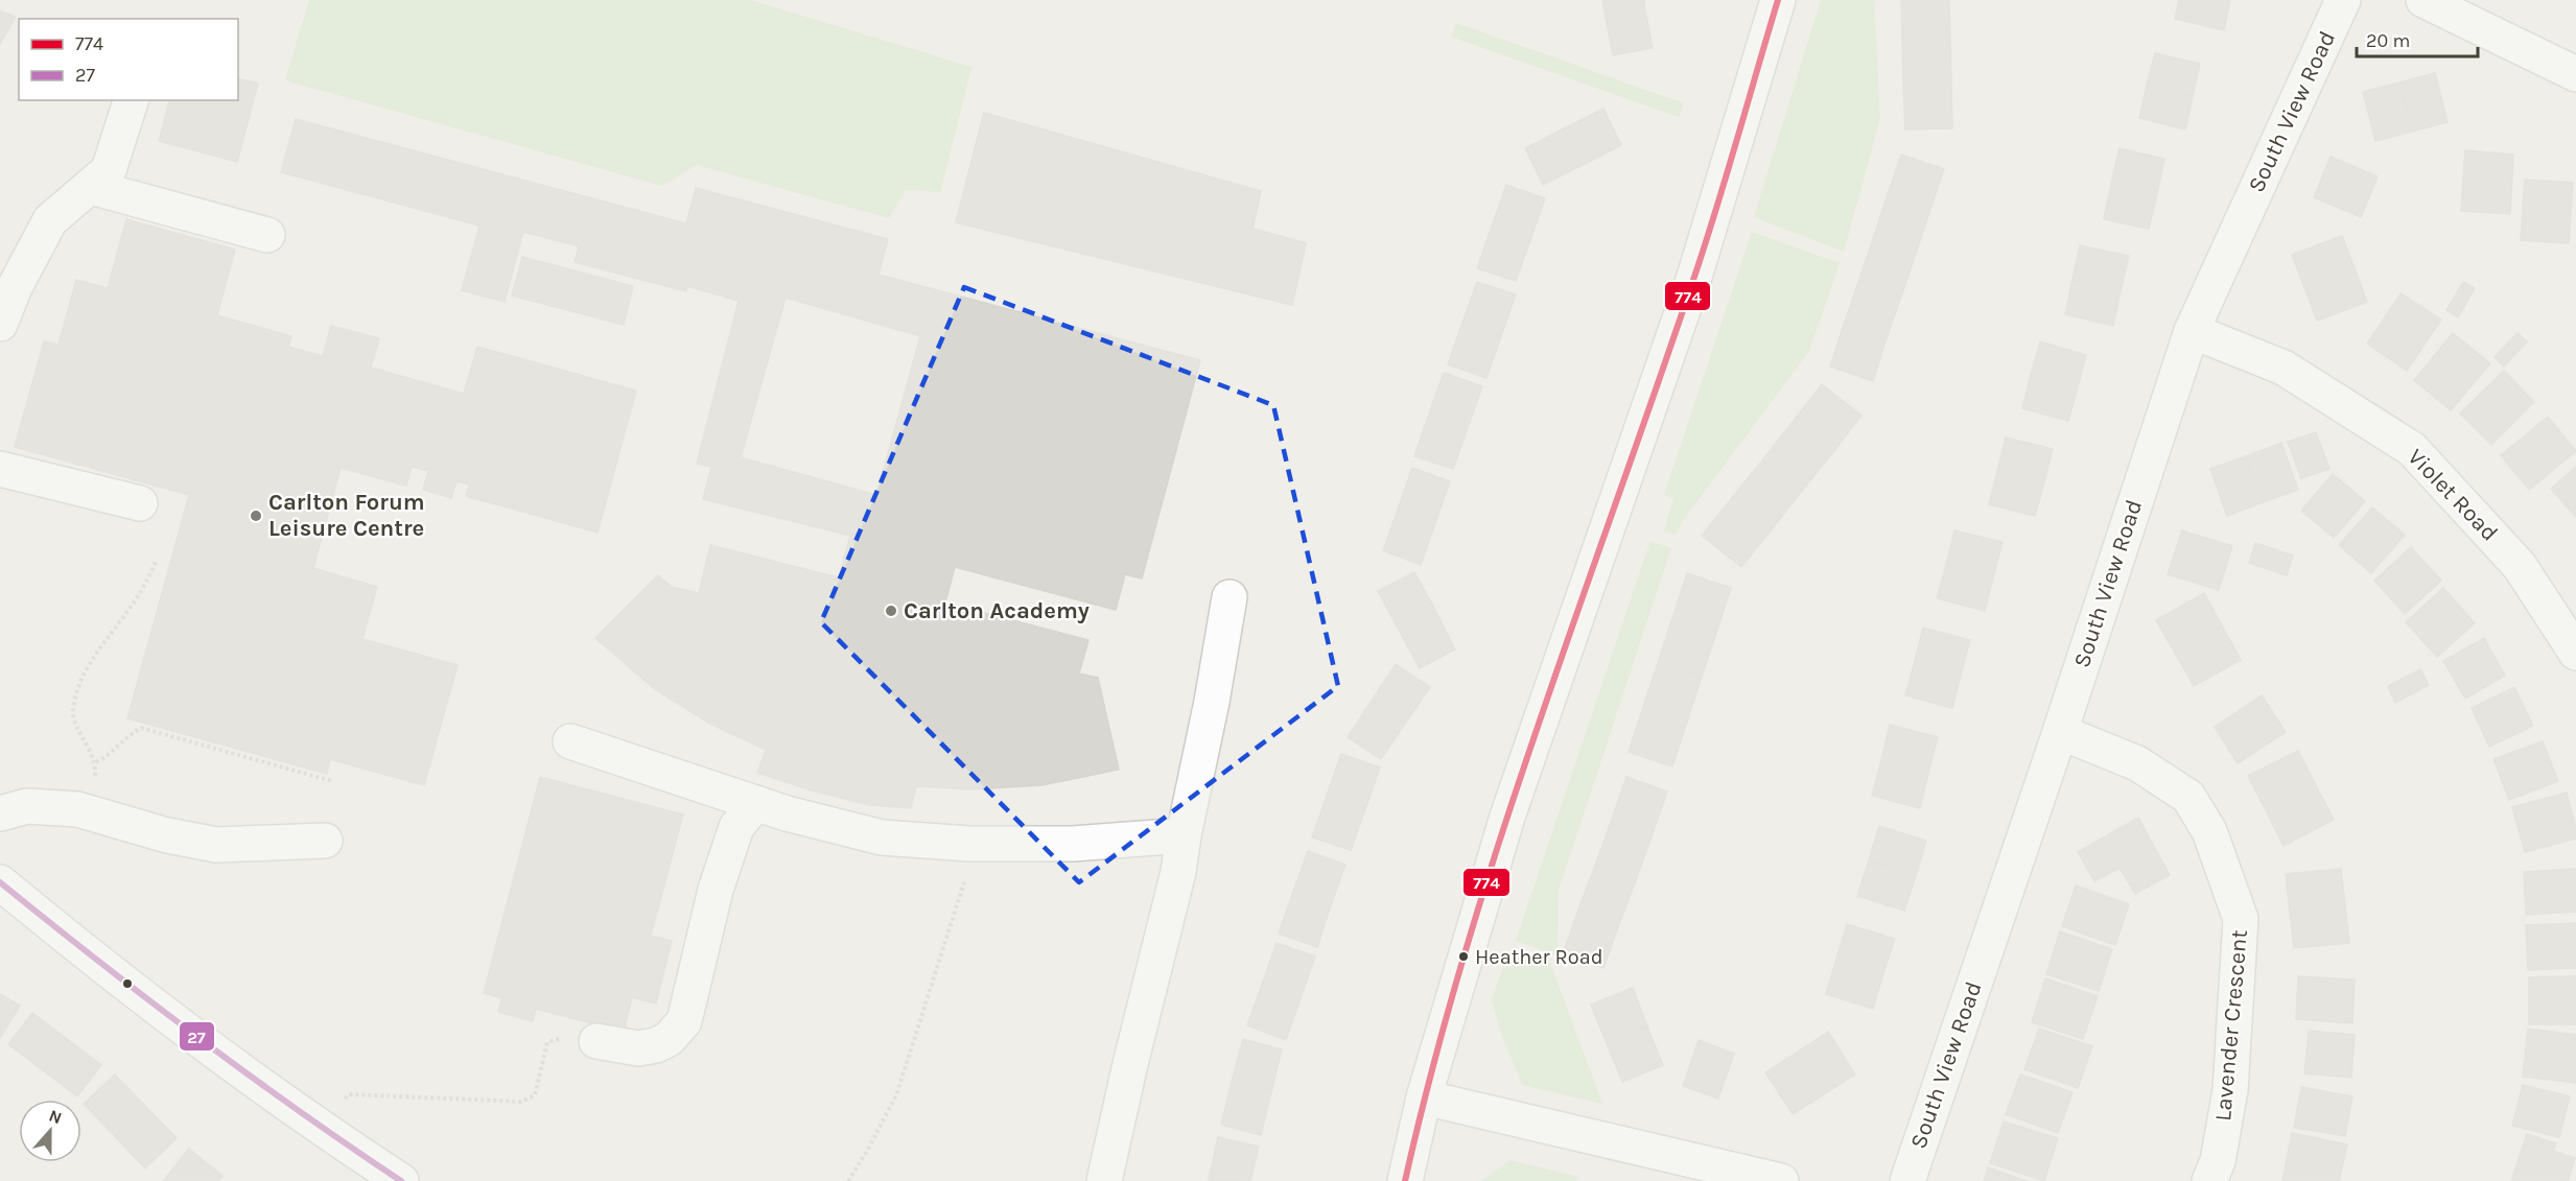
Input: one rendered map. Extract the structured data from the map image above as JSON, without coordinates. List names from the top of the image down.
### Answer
{
  "streets": {
    "street": ["South View Road", "Violet Road", "Lavender Crescent"]
  },
  "crossings": [
    ["South View Road", "Violet Road"],
    ["South View Road", "Lavender Crescent"]
  ],
  "places": ["Carlton Forum Leisure Centre", "Carlton Academy", "Heather Road"],
  "lines": ["transit line 774", "transit line 27"],
  "legend": ["774", "27"],
  "scale_bar": "20 m",
  "north": "top"
}
